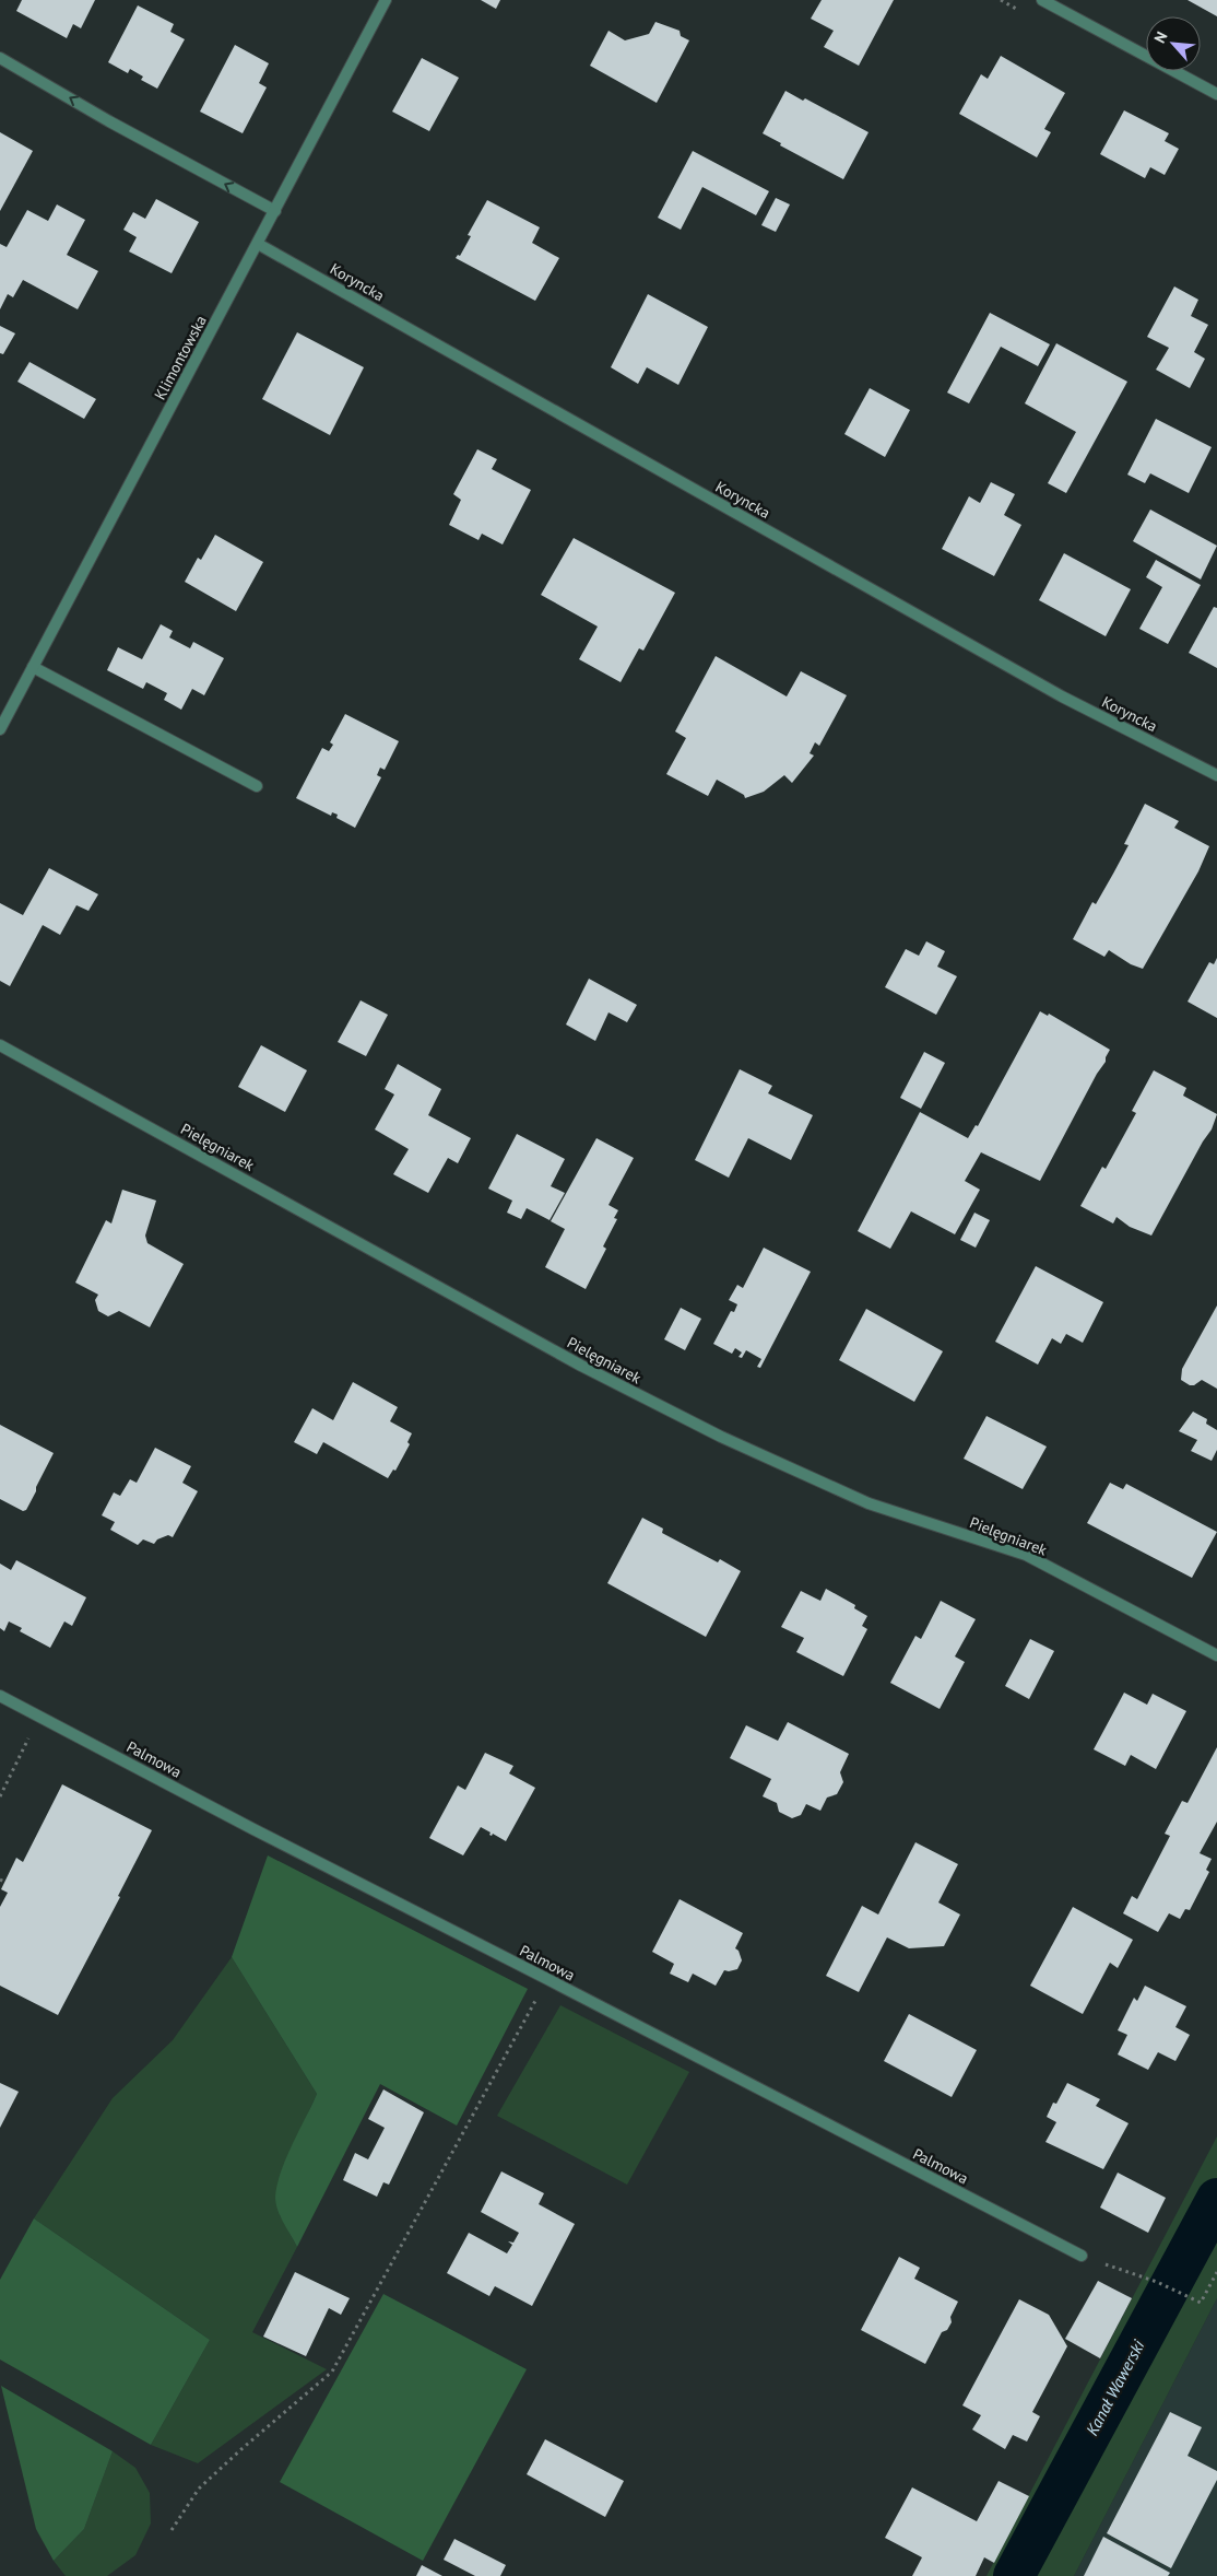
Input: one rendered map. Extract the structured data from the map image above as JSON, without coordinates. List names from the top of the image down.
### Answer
{
  "streets": {
    "street": [
      "Koryncka",
      "Klimontowska",
      "Pielęgniarek",
      "Palmowa"
    ]
  },
  "crossings": [
    ["Koryncka", "Klimontowska"]
  ],
  "water": ["Kanał Wawerski"],
  "north": "top left"
}
